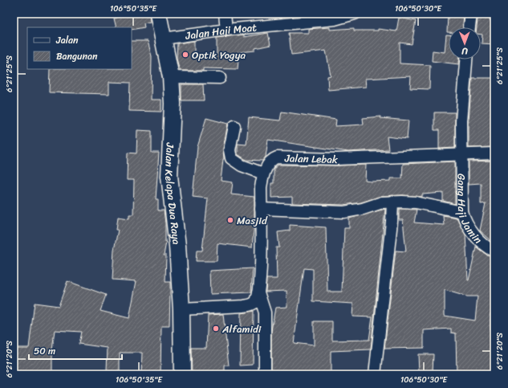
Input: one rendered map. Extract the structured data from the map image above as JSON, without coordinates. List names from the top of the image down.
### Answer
{
  "streets": {
    "main road": ["Jalan Kelapa Dua Raya"],
    "street": ["Jalan Haji Moat", "Jalan Lebak", "Gang Haji Jamin"]
  },
  "crossings": [
    ["Jalan Haji Moat", "Jalan Kelapa Dua Raya"],
    ["Jalan Lebak", "Jalan Kelapa Dua Raya"],
    ["Jalan Lebak", "Gang Haji Jamin"]
  ],
  "places": ["Optik Yogya", "Masjid", "Alfamidi"],
  "legend": ["Jalan", "Bangunan"],
  "scale_bar": "50 m",
  "north": "bottom",
  "coordinates": [
    "106°50'35\"E",
    "106°50'30\"E",
    "6°21'25\"S",
    "6°21'20\"S"
  ]
}
